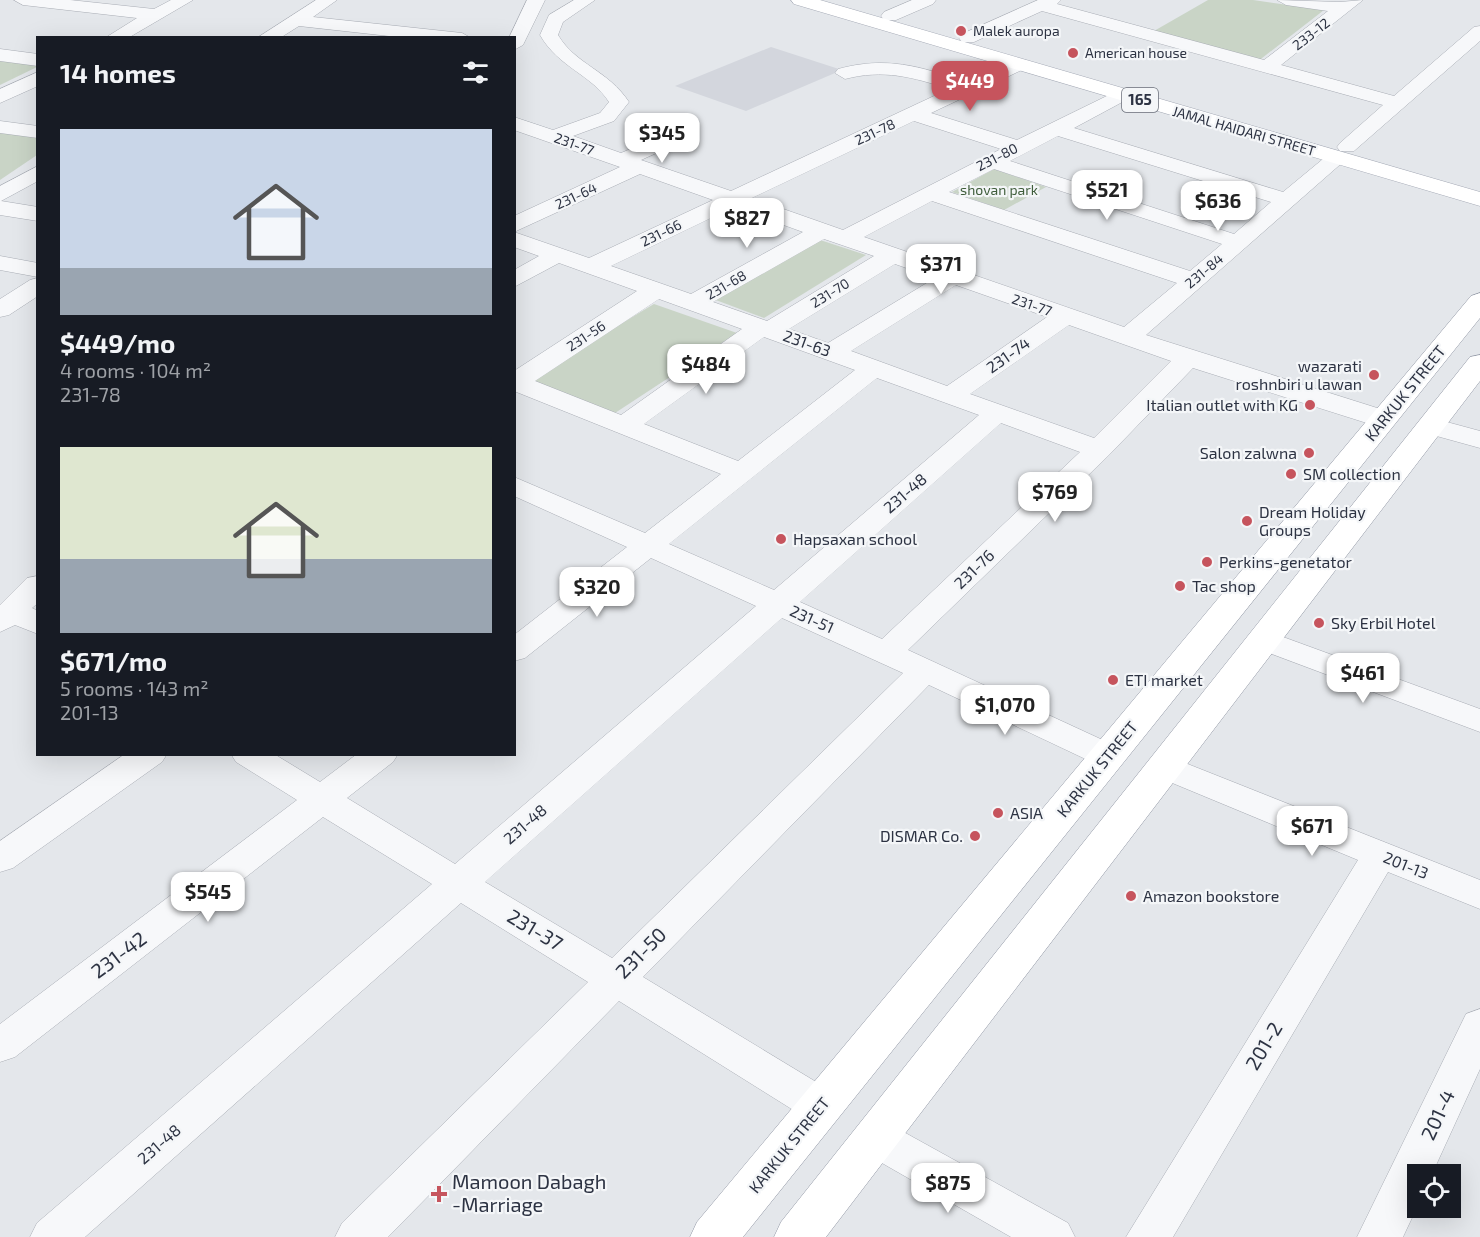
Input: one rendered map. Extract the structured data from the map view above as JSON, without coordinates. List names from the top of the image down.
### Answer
{
  "streets": {
    "main road": ["165", "JAMAL HAIDARI STREET", "KARKUK STREET"],
    "street": [
      "233-12",
      "231-78",
      "231-77",
      "231-80",
      "231-64",
      "231-66",
      "231-84",
      "231-68",
      "231-70",
      "231-56",
      "231-63",
      "231-74",
      "231-48",
      "231-76",
      "231-51",
      "201-13",
      "231-37",
      "231-50",
      "231-42",
      "201-2",
      "201-4"
    ]
  },
  "crossings": [
    ["JAMAL HAIDARI STREET", "231-78"],
    ["JAMAL HAIDARI STREET", "231-80"],
    ["JAMAL HAIDARI STREET", "231-84"],
    ["231-78", "231-77"],
    ["231-78", "231-66"],
    ["231-77", "231-80"],
    ["231-77", "231-64"],
    ["231-77", "231-66"],
    ["231-77", "231-84"],
    ["231-77", "231-68"],
    ["231-77", "231-70"],
    ["231-77", "231-74"],
    ["231-77", "KARKUK STREET"],
    ["231-77", "231-76"],
    ["231-80", "231-68"],
    ["231-66", "231-63"],
    ["231-68", "231-63"],
    ["231-70", "231-63"],
    ["231-56", "231-63"],
    ["231-63", "231-74"],
    ["231-63", "231-48"],
    ["231-63", "231-76"],
    ["KARKUK STREET", "231-51"],
    ["KARKUK STREET", "231-37"],
    ["231-48", "231-51"],
    ["231-48", "231-37"],
    ["231-76", "231-51"],
    ["231-51", "231-50"],
    ["201-13", "201-2"],
    ["231-37", "231-50"],
    ["231-37", "231-42"]
  ],
  "parks": ["shovan park"],
  "places": {
    "other": [
      "Malek auropa",
      "American house",
      "wazarati roshnbiri u lawan",
      "Italian outlet with KG",
      "Salon zalwna",
      "SM collection",
      "Dream Holiday Groups",
      "Hapsaxan school",
      "Perkins-genetator",
      "Tac shop",
      "Sky Erbil Hotel",
      "ETI market",
      "ASIA",
      "DISMAR Co.",
      "Amazon bookstore"
    ],
    "health": ["Mamoon Dabagh -Marriage"]
  },
  "page": {
    "heading": "14 homes",
    "price": [
      "$449",
      "$345",
      "$521",
      "$636",
      "$827",
      "$371",
      "$484",
      "$769",
      "$320",
      "$461",
      "$1,070",
      "$671",
      "$545",
      "$875"
    ],
    "list": [
      {
        "name": "$449/mo",
        "note": "4 rooms · 104 m² · 231-78"
      },
      {
        "name": "$671/mo",
        "note": "5 rooms · 143 m² · 201-13"
      }
    ]
  }
}
